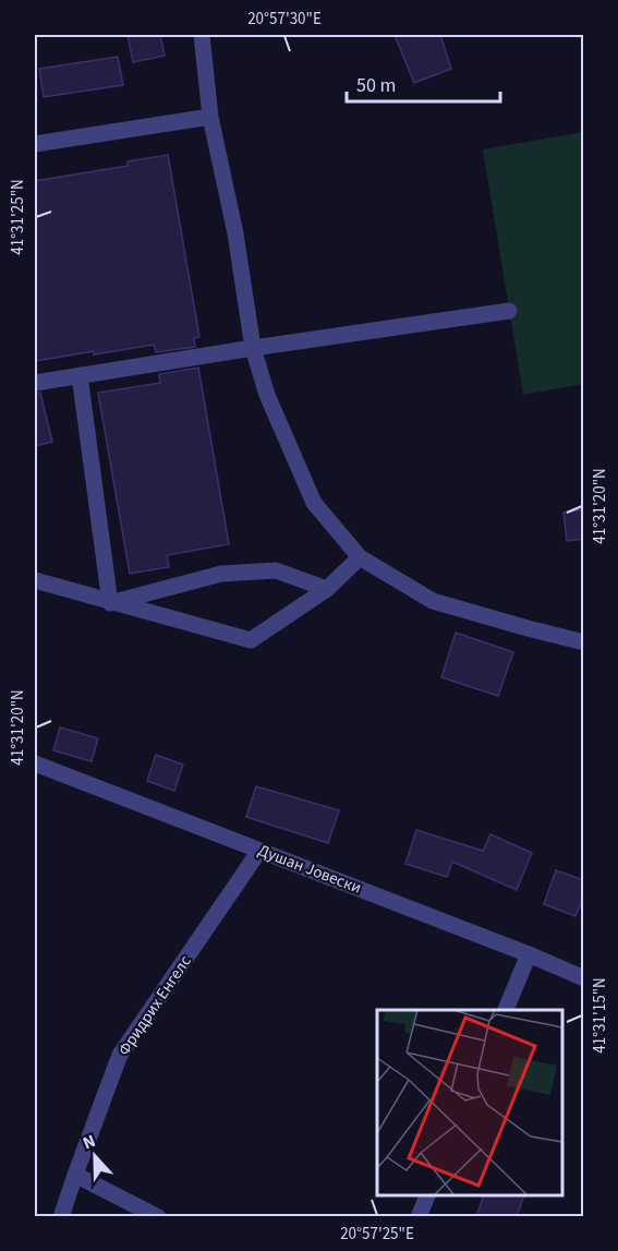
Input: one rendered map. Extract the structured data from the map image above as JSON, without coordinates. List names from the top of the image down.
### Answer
{
  "streets": {
    "street": ["Душан Јовески", "Фридрих Енгелс"]
  },
  "crossings": [
    ["Душан Јовески", "Фридрих Енгелс"]
  ],
  "scale_bar": "50 m",
  "north": "top",
  "coordinates": [
    "20°57'30\"E",
    "41°31'25\"N",
    "41°31'20\"N",
    "41°31'15\"N",
    "20°57'25\"E"
  ]
}
